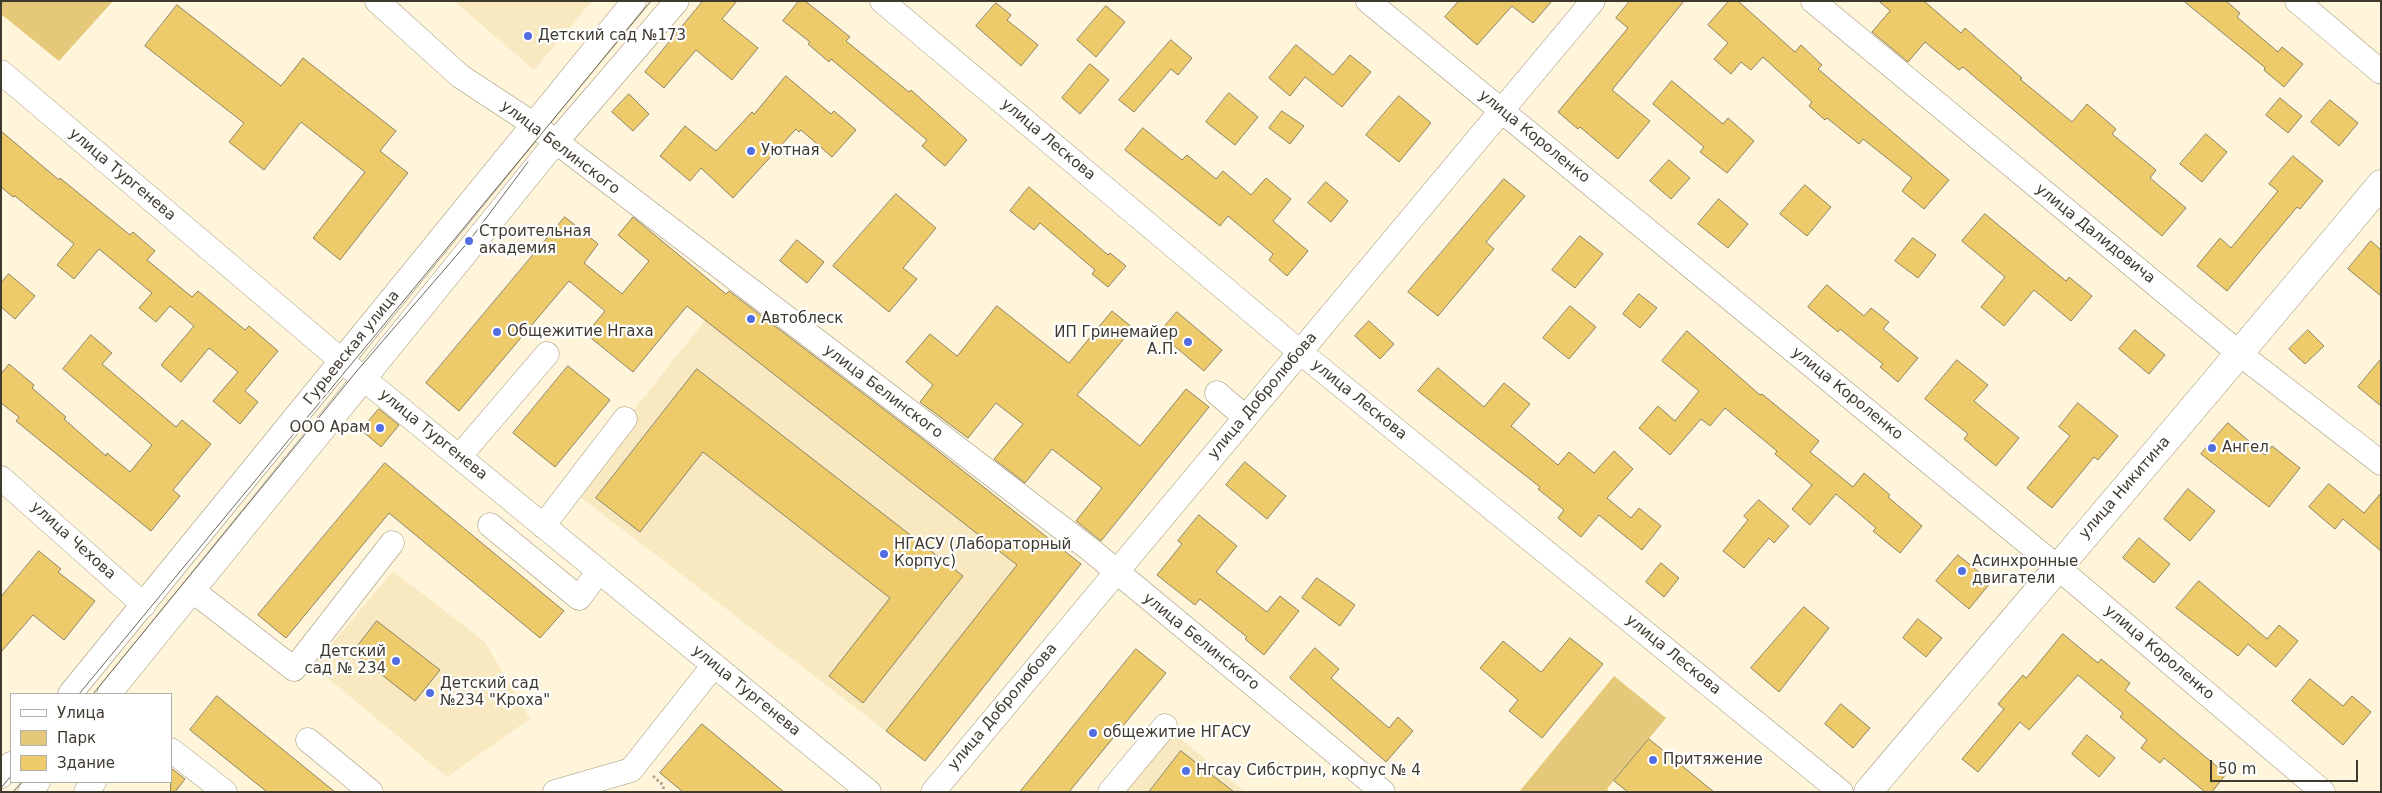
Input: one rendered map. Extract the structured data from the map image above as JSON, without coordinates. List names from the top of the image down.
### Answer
{
  "streets": {
    "main road": ["улица Никитина"],
    "street": [
      "улица Короленко",
      "улица Лескова",
      "улица Белинского",
      "улица Тургенева",
      "улица Далидовича",
      "Гурьевская улица",
      "улица Добролюбова",
      "улица Чехова"
    ]
  },
  "crossings": [
    ["улица Короленко", "улица Добролюбова"],
    ["улица Короленко", "улица Никитина"],
    ["улица Лескова", "улица Добролюбова"],
    ["улица Белинского", "Гурьевская улица"],
    ["улица Белинского", "улица Добролюбова"],
    ["улица Тургенева", "Гурьевская улица"],
    ["улица Далидовича", "улица Никитина"],
    ["Гурьевская улица", "улица Чехова"]
  ],
  "places": [
    "Детский сад №173",
    "Уютная",
    "Строительная академия",
    "Автоблеск",
    "Общежитие Нгаха",
    "ИП Гринемайер А.П.",
    "ООО Арам",
    "Ангел",
    "НГАСУ (Лабораторный Корпус)",
    "Асинхронные двигатели",
    "Детский сад № 234",
    "Детский сад №234 \"Кроха\"",
    "общежитие НГАСУ",
    "Притяжение",
    "Нгсау Сибстрин, корпус № 4"
  ],
  "legend": ["Улица", "Парк", "Здание"],
  "scale_bar": "50 m"
}
